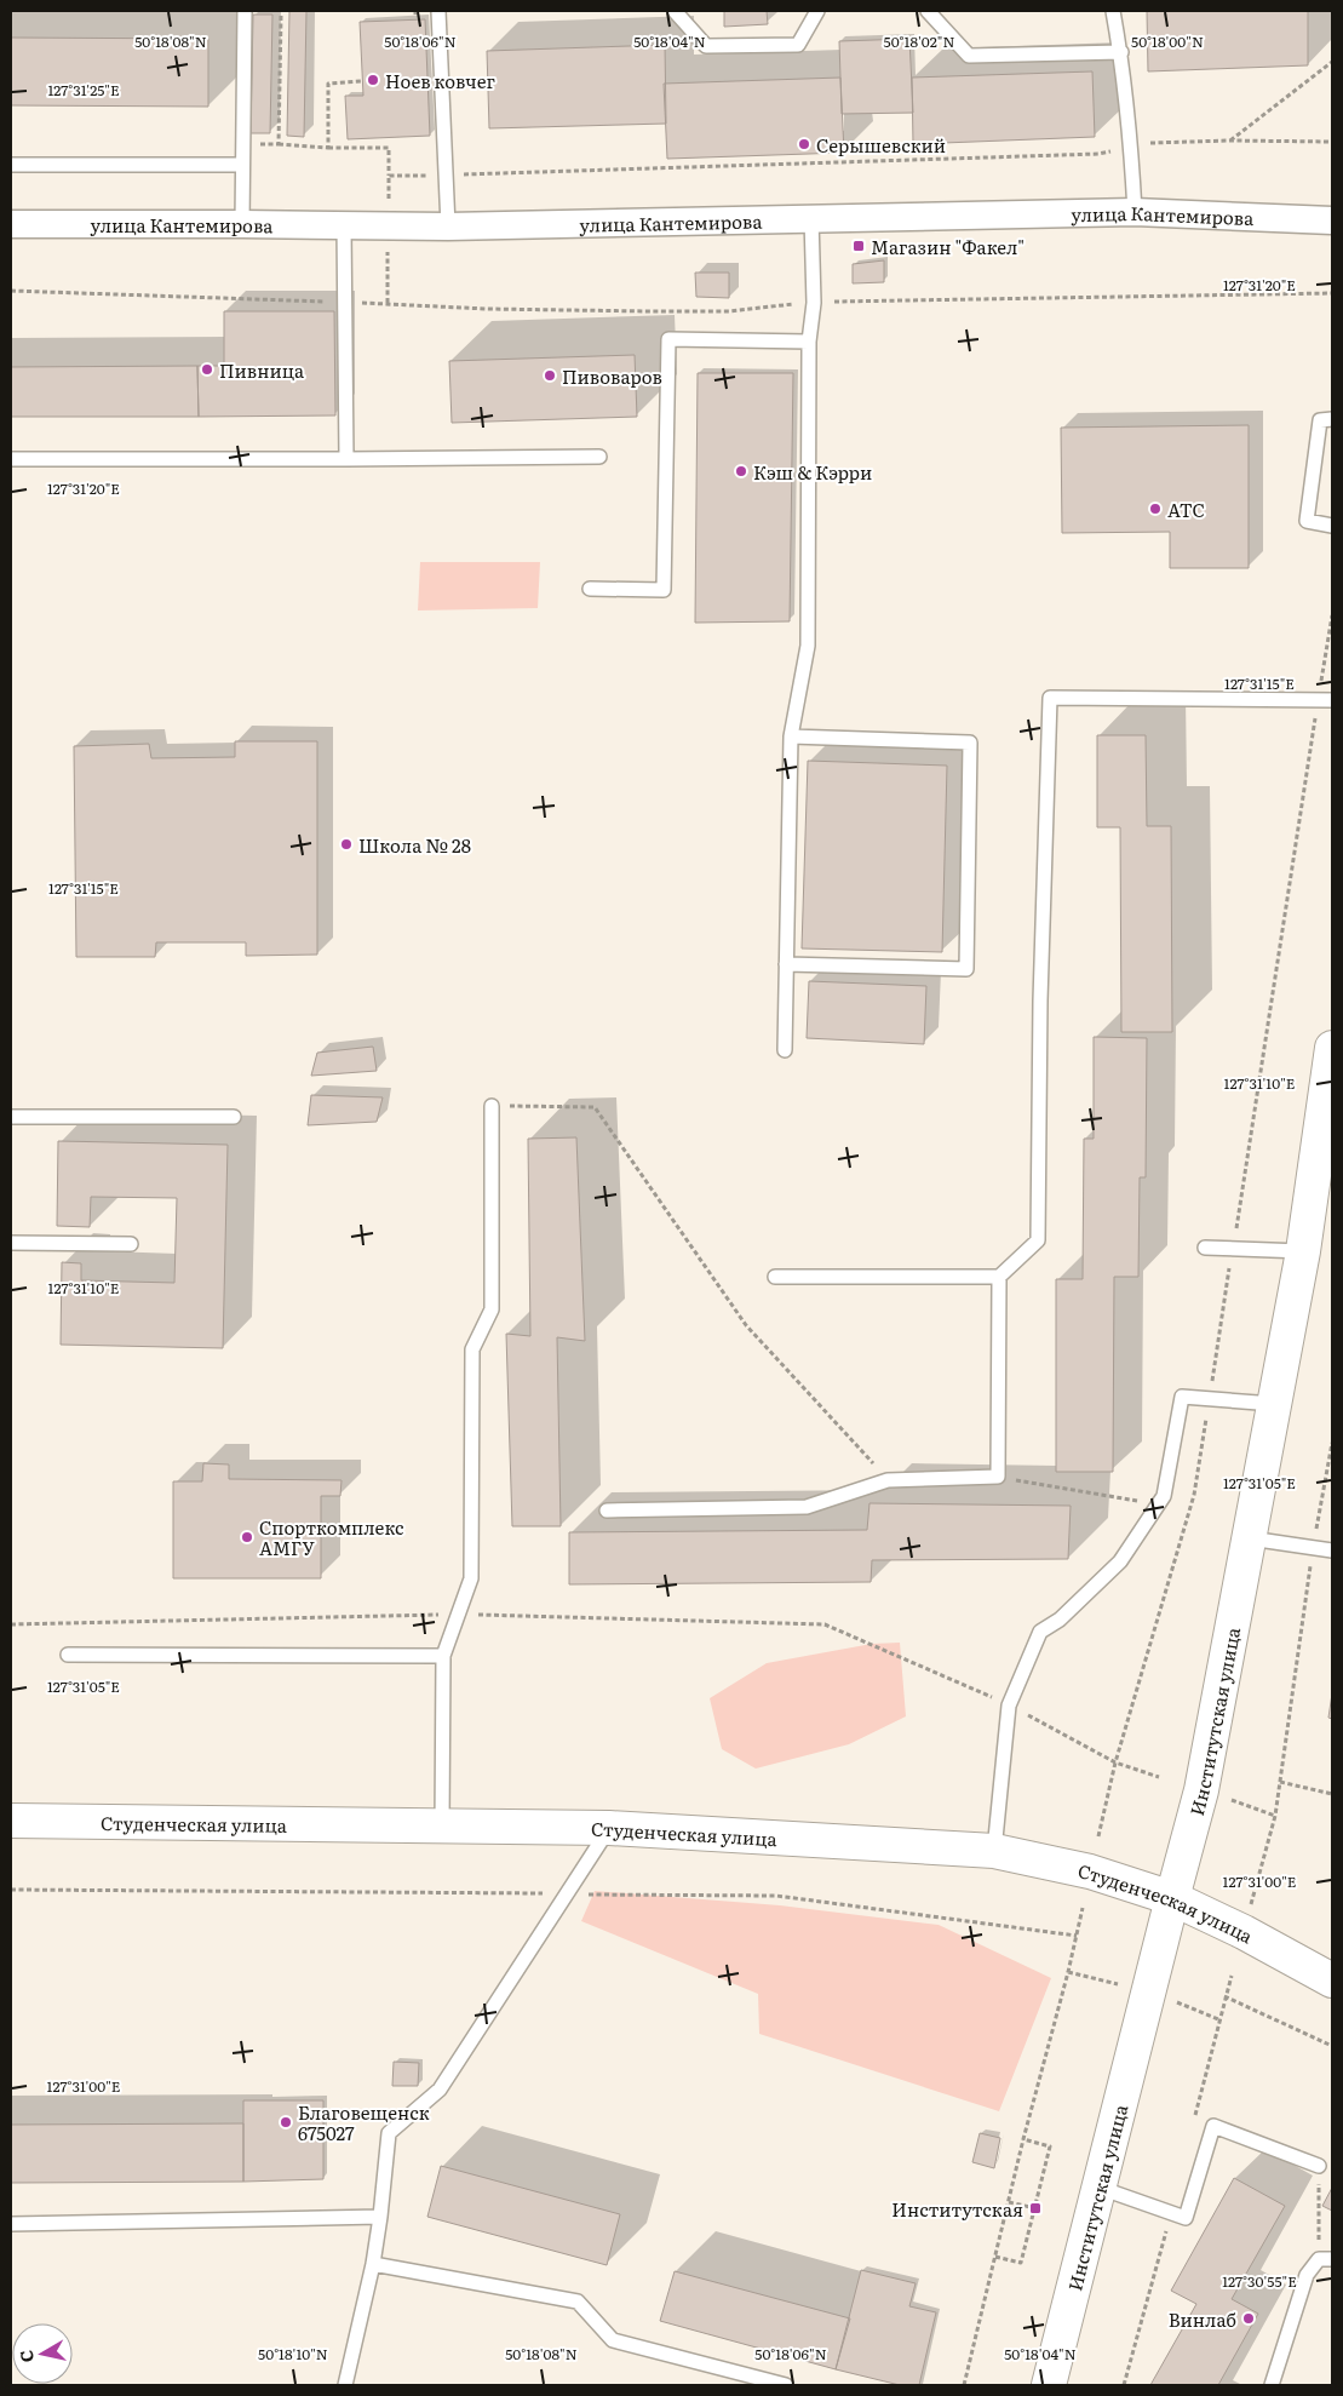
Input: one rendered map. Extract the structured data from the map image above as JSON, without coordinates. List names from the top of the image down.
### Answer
{
  "streets": {
    "main road": ["Институтская улица", "Студенческая улица"],
    "street": ["улица Кантемирова"]
  },
  "crossings": [
    ["Институтская улица", "Студенческая улица"]
  ],
  "places": {
    "other": [
      "Ноев ковчег",
      "Серышевский",
      "Пивница",
      "Пивоваров",
      "Кэш & Кэрри",
      "АТС",
      "Школа № 28",
      "Спорткомплекс АМГУ",
      "Благовещенск 675027",
      "Винлаб"
    ],
    "transit": ["Магазин \"Факел\"", "Институтская"]
  },
  "north": "left",
  "coordinates": [
    "50°18'08\"N",
    "50°18'06\"N",
    "50°18'04\"N",
    "50°18'02\"N",
    "50°18'00\"N",
    "127°31'25\"E",
    "127°31'20\"E",
    "127°31'15\"E",
    "127°31'10\"E",
    "127°31'05\"E",
    "127°31'00\"E",
    "127°30'55\"E",
    "50°18'10\"N"
  ]
}
